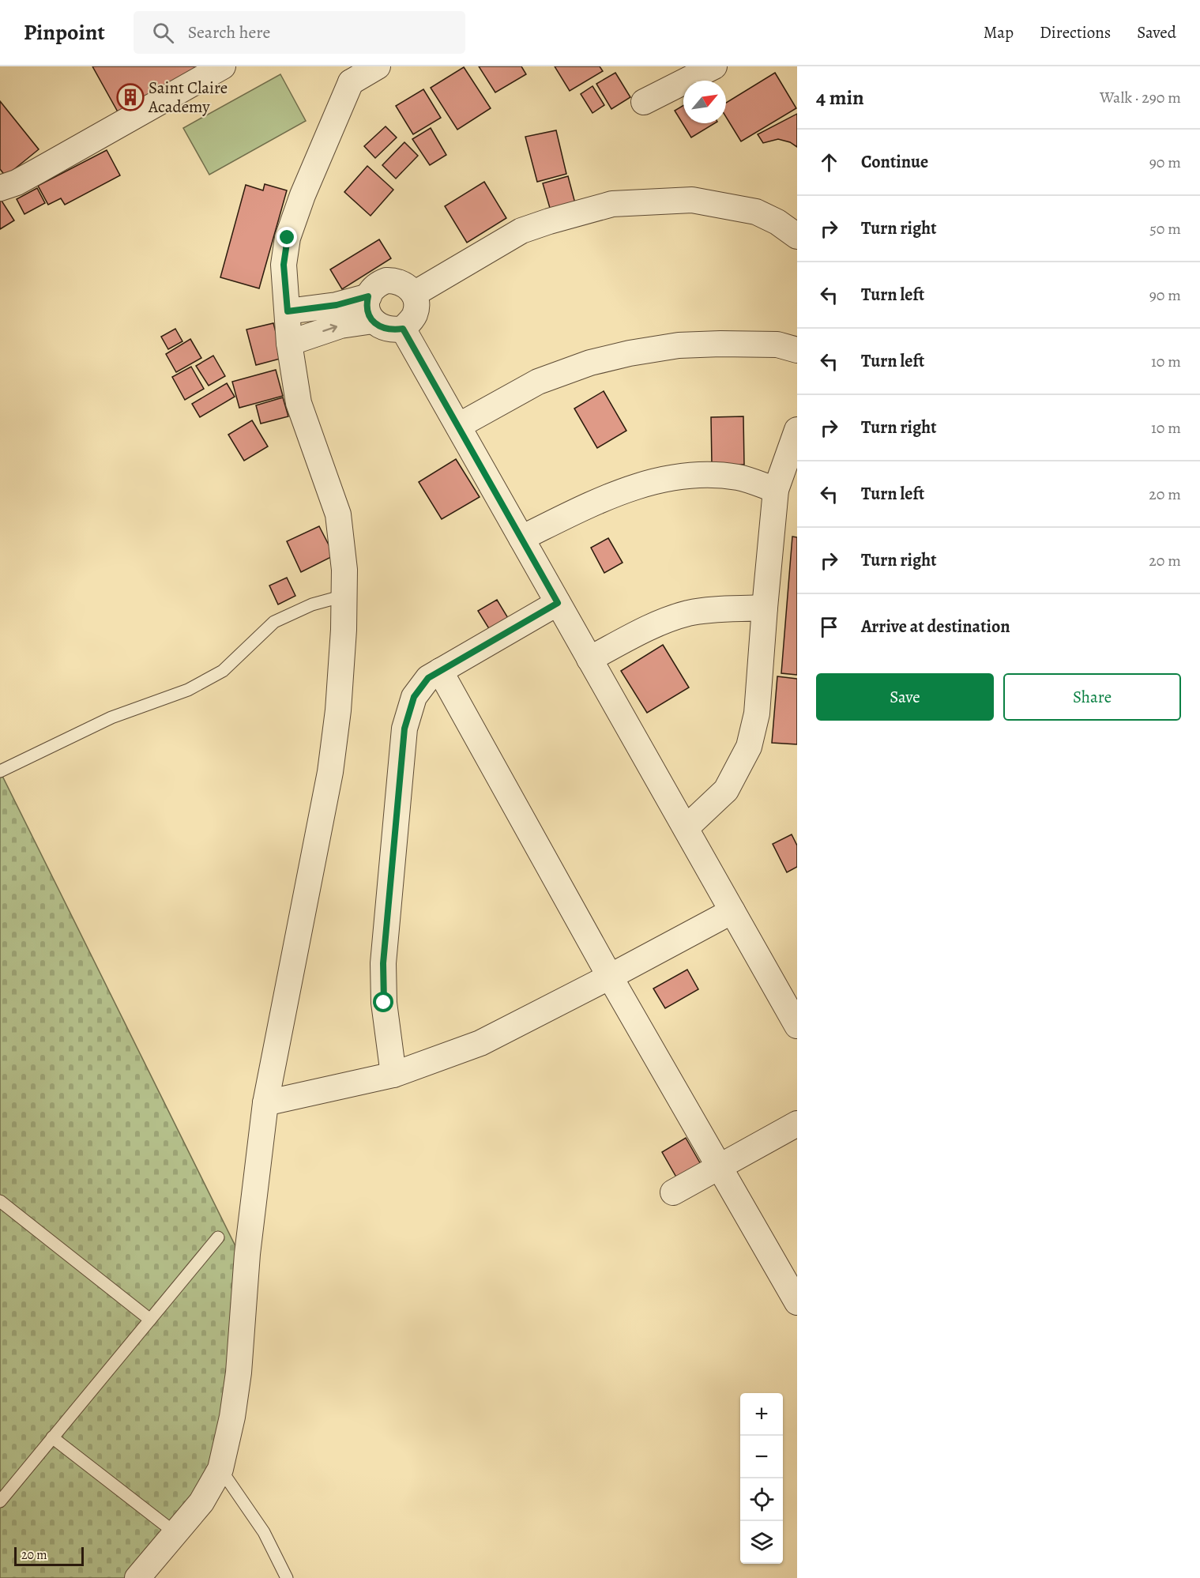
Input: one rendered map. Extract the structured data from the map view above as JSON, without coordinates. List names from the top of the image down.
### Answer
{
  "places": {
    "building": ["Saint Claire Academy"]
  },
  "scale_bar": "20 m",
  "north": "top right",
  "page": {
    "header": "Pinpoint",
    "search": "Search here",
    "nav": ["Map", "Directions", "Saved"],
    "heading": ["4 min", "Walk · 290 m"],
    "list": [
      ["Continue", "90 m"],
      ["Turn right", "50 m"],
      ["Turn left", "90 m"],
      ["Turn left", "10 m"],
      ["Turn right", "10 m"],
      ["Turn left", "20 m"],
      ["Turn right", "20 m"],
      "Arrive at destination"
    ],
    "buttons": ["Save", "Share"],
    "map_buttons": ["+", "−"],
    "scale": "20 m"
  }
}
